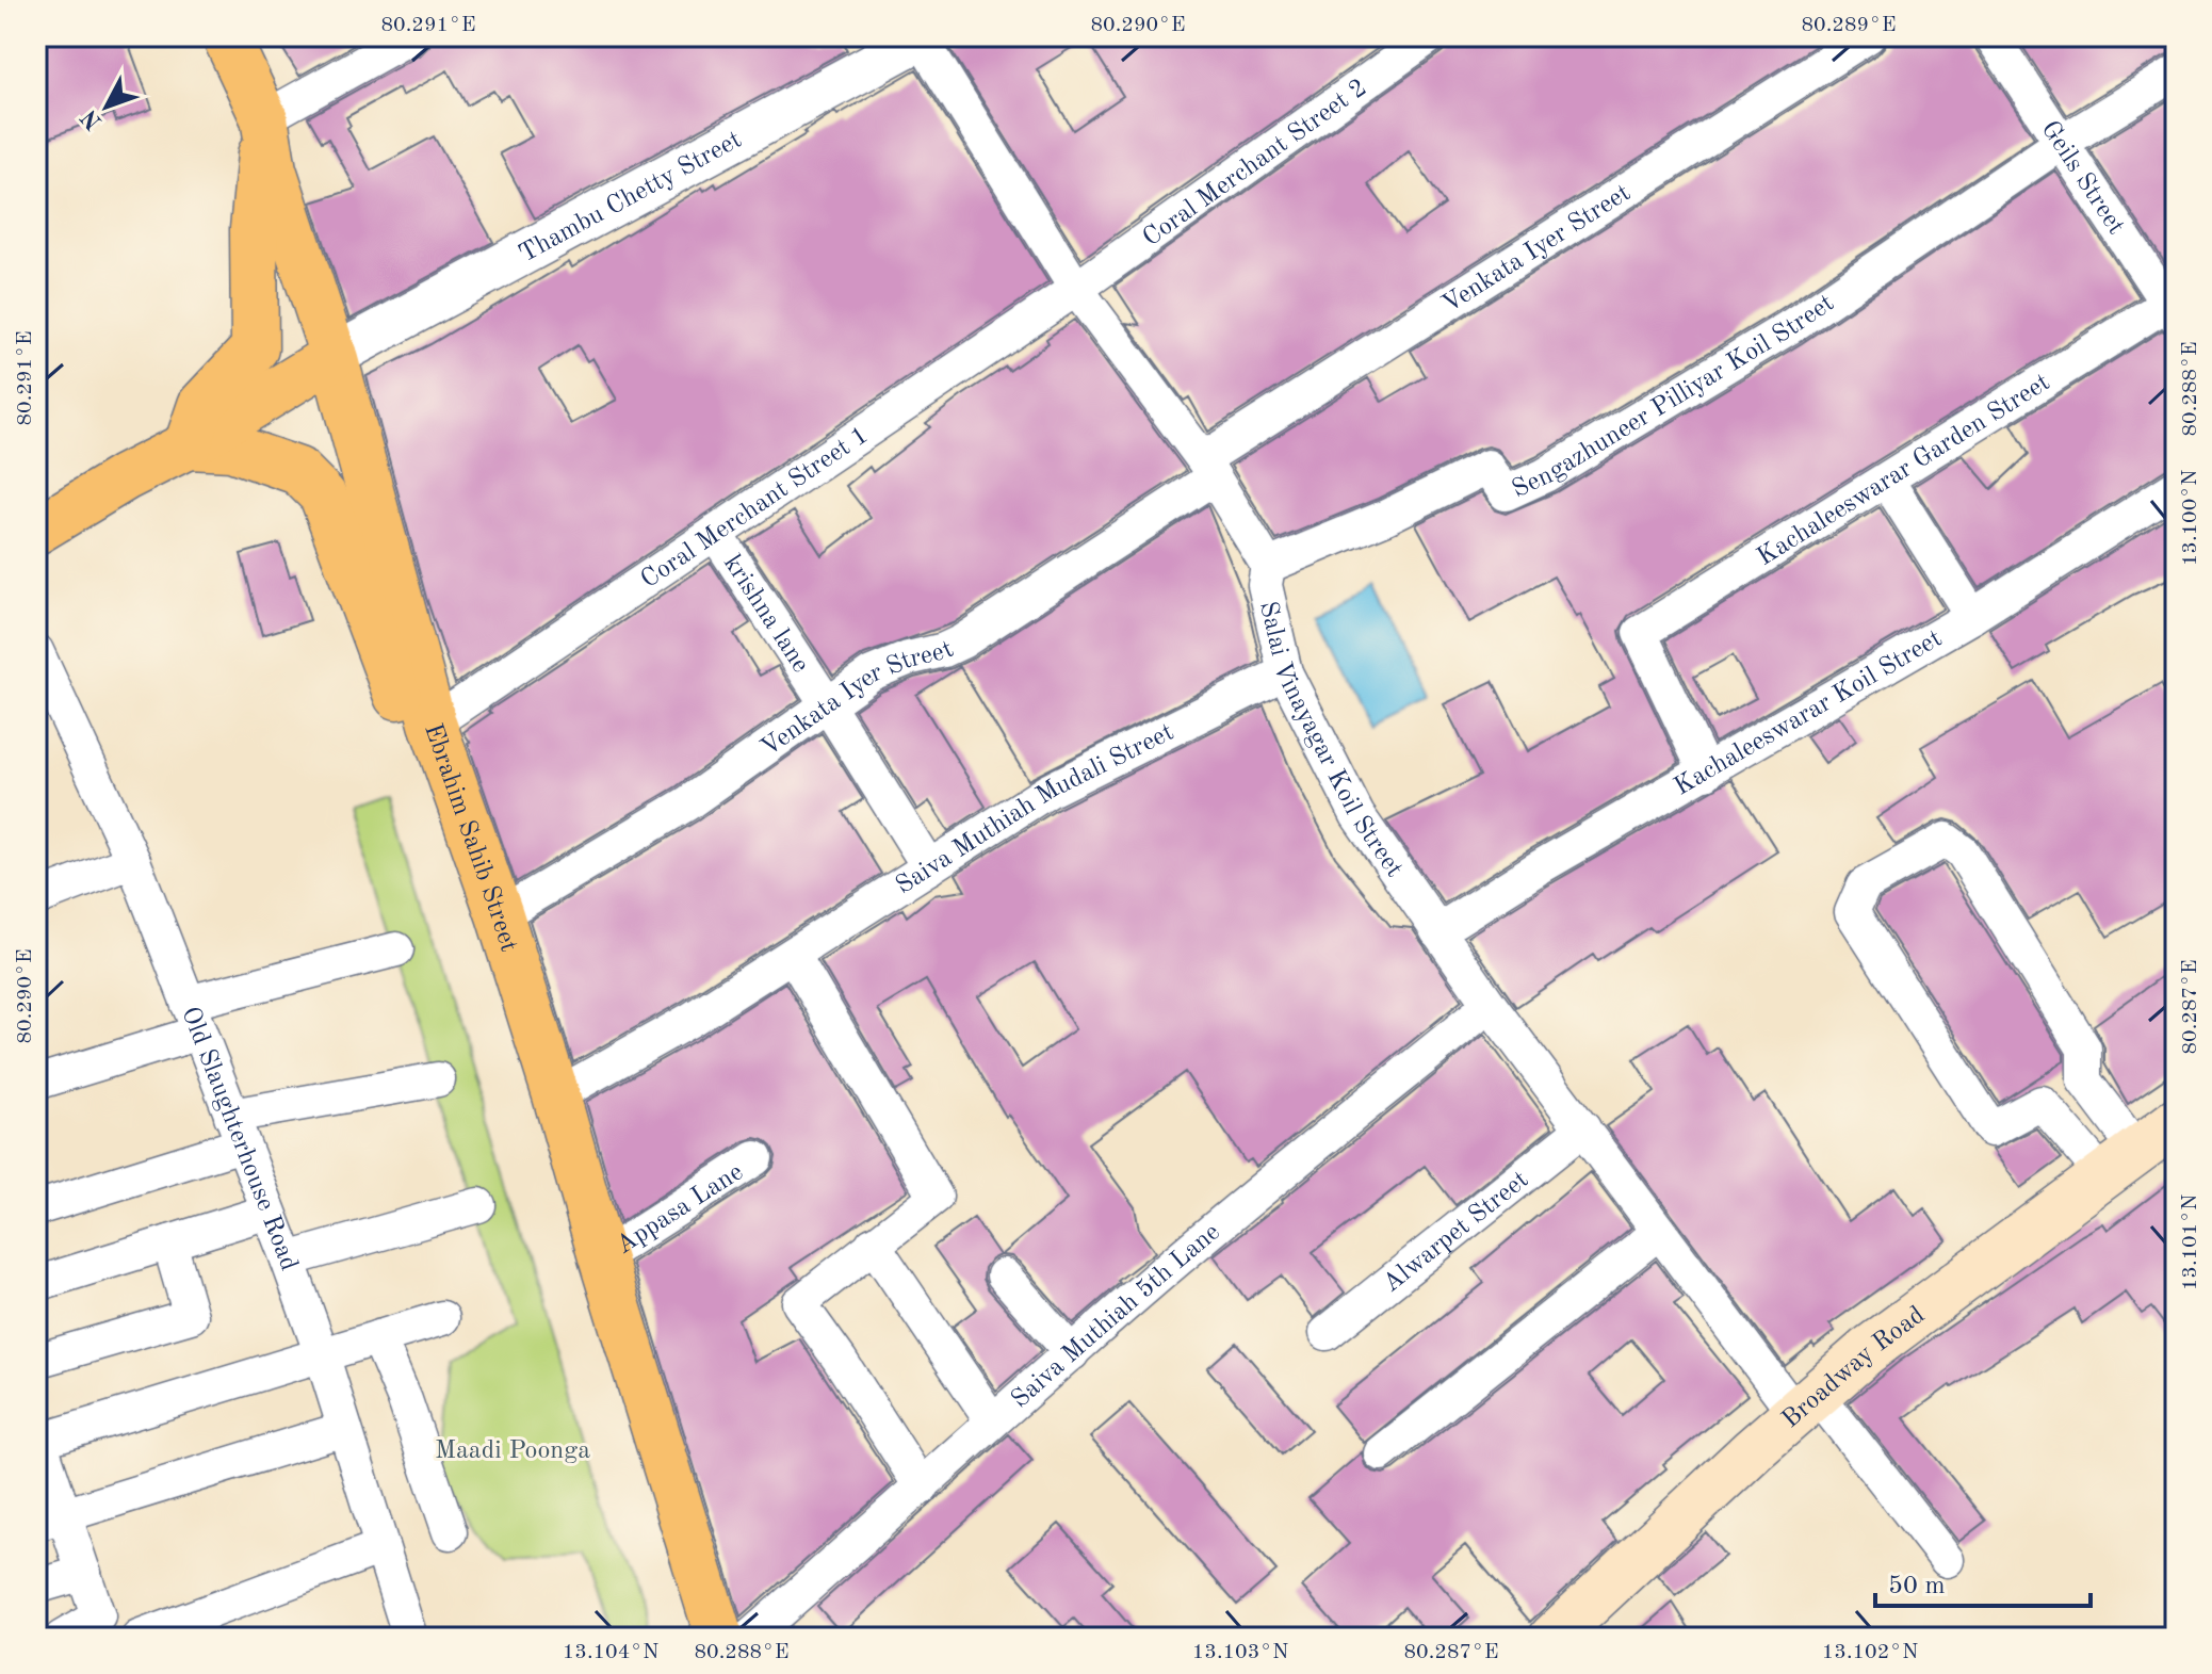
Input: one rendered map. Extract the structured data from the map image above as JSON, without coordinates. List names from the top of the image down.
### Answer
{
  "streets": {
    "main road": ["Ebrahim Sahib Street", "Broadway Road"],
    "street": [
      "Coral Merchant Street 2",
      "Geils Street",
      "Thambu Chetty Street",
      "Venkata Iyer Street",
      "Sengazhuneer Pilliyar Koil Street",
      "Kachaleeswarar Garden Street",
      "Coral Merchant Street 1",
      "krishna lane",
      "Kachaleeswarar Koil Street",
      "Salai Vinayagar Koil Street",
      "Saiva Muthiah Mudali Street",
      "Old Slaughterhouse Road",
      "Appasa Lane",
      "Alwarpet Street",
      "Saiva Muthiah 5th Lane"
    ]
  },
  "crossings": [
    ["Coral Merchant Street 2", "Coral Merchant Street 1"],
    ["Coral Merchant Street 2", "Salai Vinayagar Koil Street"],
    ["Geils Street", "Sengazhuneer Pilliyar Koil Street"],
    ["Geils Street", "Kachaleeswarar Garden Street"],
    ["Thambu Chetty Street", "Salai Vinayagar Koil Street"],
    ["Thambu Chetty Street", "Ebrahim Sahib Street"],
    ["Venkata Iyer Street", "krishna lane"],
    ["Venkata Iyer Street", "Salai Vinayagar Koil Street"],
    ["Venkata Iyer Street", "Ebrahim Sahib Street"],
    ["Sengazhuneer Pilliyar Koil Street", "Salai Vinayagar Koil Street"],
    ["Kachaleeswarar Garden Street", "Kachaleeswarar Koil Street"],
    ["Coral Merchant Street 1", "krishna lane"],
    ["Coral Merchant Street 1", "Salai Vinayagar Koil Street"],
    ["Coral Merchant Street 1", "Ebrahim Sahib Street"],
    ["krishna lane", "Saiva Muthiah Mudali Street"],
    ["Kachaleeswarar Koil Street", "Salai Vinayagar Koil Street"],
    ["Salai Vinayagar Koil Street", "Saiva Muthiah Mudali Street"],
    ["Salai Vinayagar Koil Street", "Alwarpet Street"],
    ["Salai Vinayagar Koil Street", "Saiva Muthiah 5th Lane"],
    ["Salai Vinayagar Koil Street", "Broadway Road"],
    ["Saiva Muthiah Mudali Street", "Ebrahim Sahib Street"],
    ["Ebrahim Sahib Street", "Appasa Lane"]
  ],
  "parks": ["Maadi Poonga"],
  "scale_bar": "50 m",
  "north": "bottom left",
  "coordinates": [
    "80.291°E",
    "80.290°E",
    "80.289°E",
    "80.288°E",
    "13.100°N",
    "80.287°E",
    "13.101°N",
    "13.104°N",
    "13.103°N",
    "13.102°N"
  ]
}
